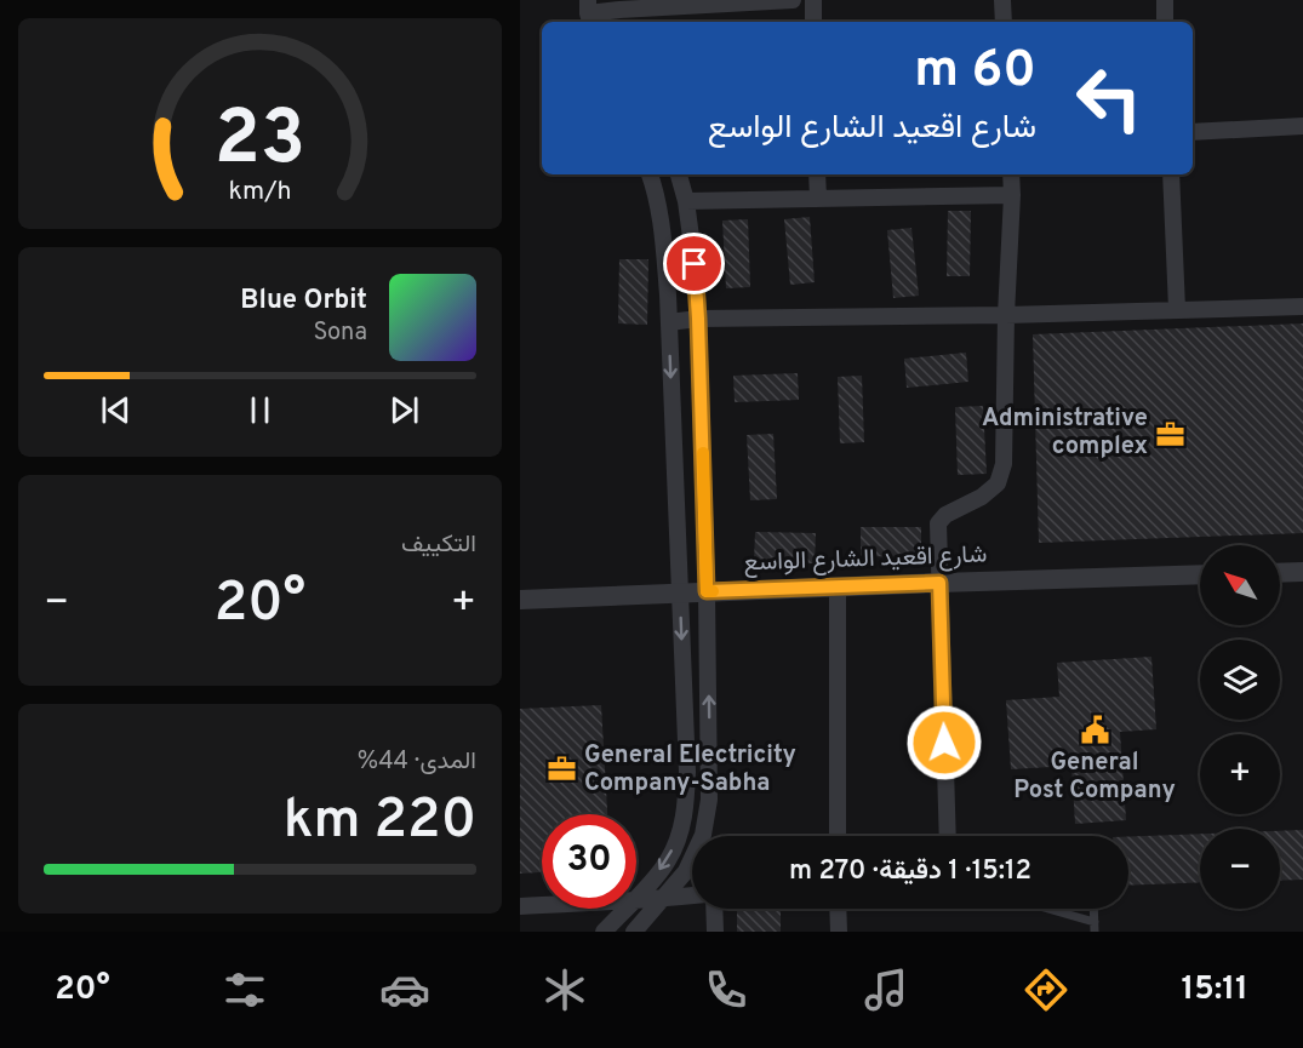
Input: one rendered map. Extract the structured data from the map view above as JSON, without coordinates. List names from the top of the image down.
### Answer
{
  "streets": {
    "street": ["شارع اقعيد الشارع الواسع"]
  },
  "places": {
    "office": ["Administrative complex", "General Electricity Company-Sabha"],
    "public building": ["General Post Company"]
  },
  "north": "top left",
  "page": {
    "turn": ["60 m", "شارع اقعيد الشارع الواسع"],
    "song": ["Blue Orbit", "Sona"],
    "tile": [
      "التكييف",
      ["المدى · 44%", "220 km"]
    ],
    "map_buttons": ["+", "−"],
    "heat": ["−", "20°", "+"],
    "limit": "30",
    "trip": "15:12 · 1 دقيقة · 270 m",
    "tabs": ["15:11", "20°"],
    "gauge": ["23", "km/h"]
  }
}
